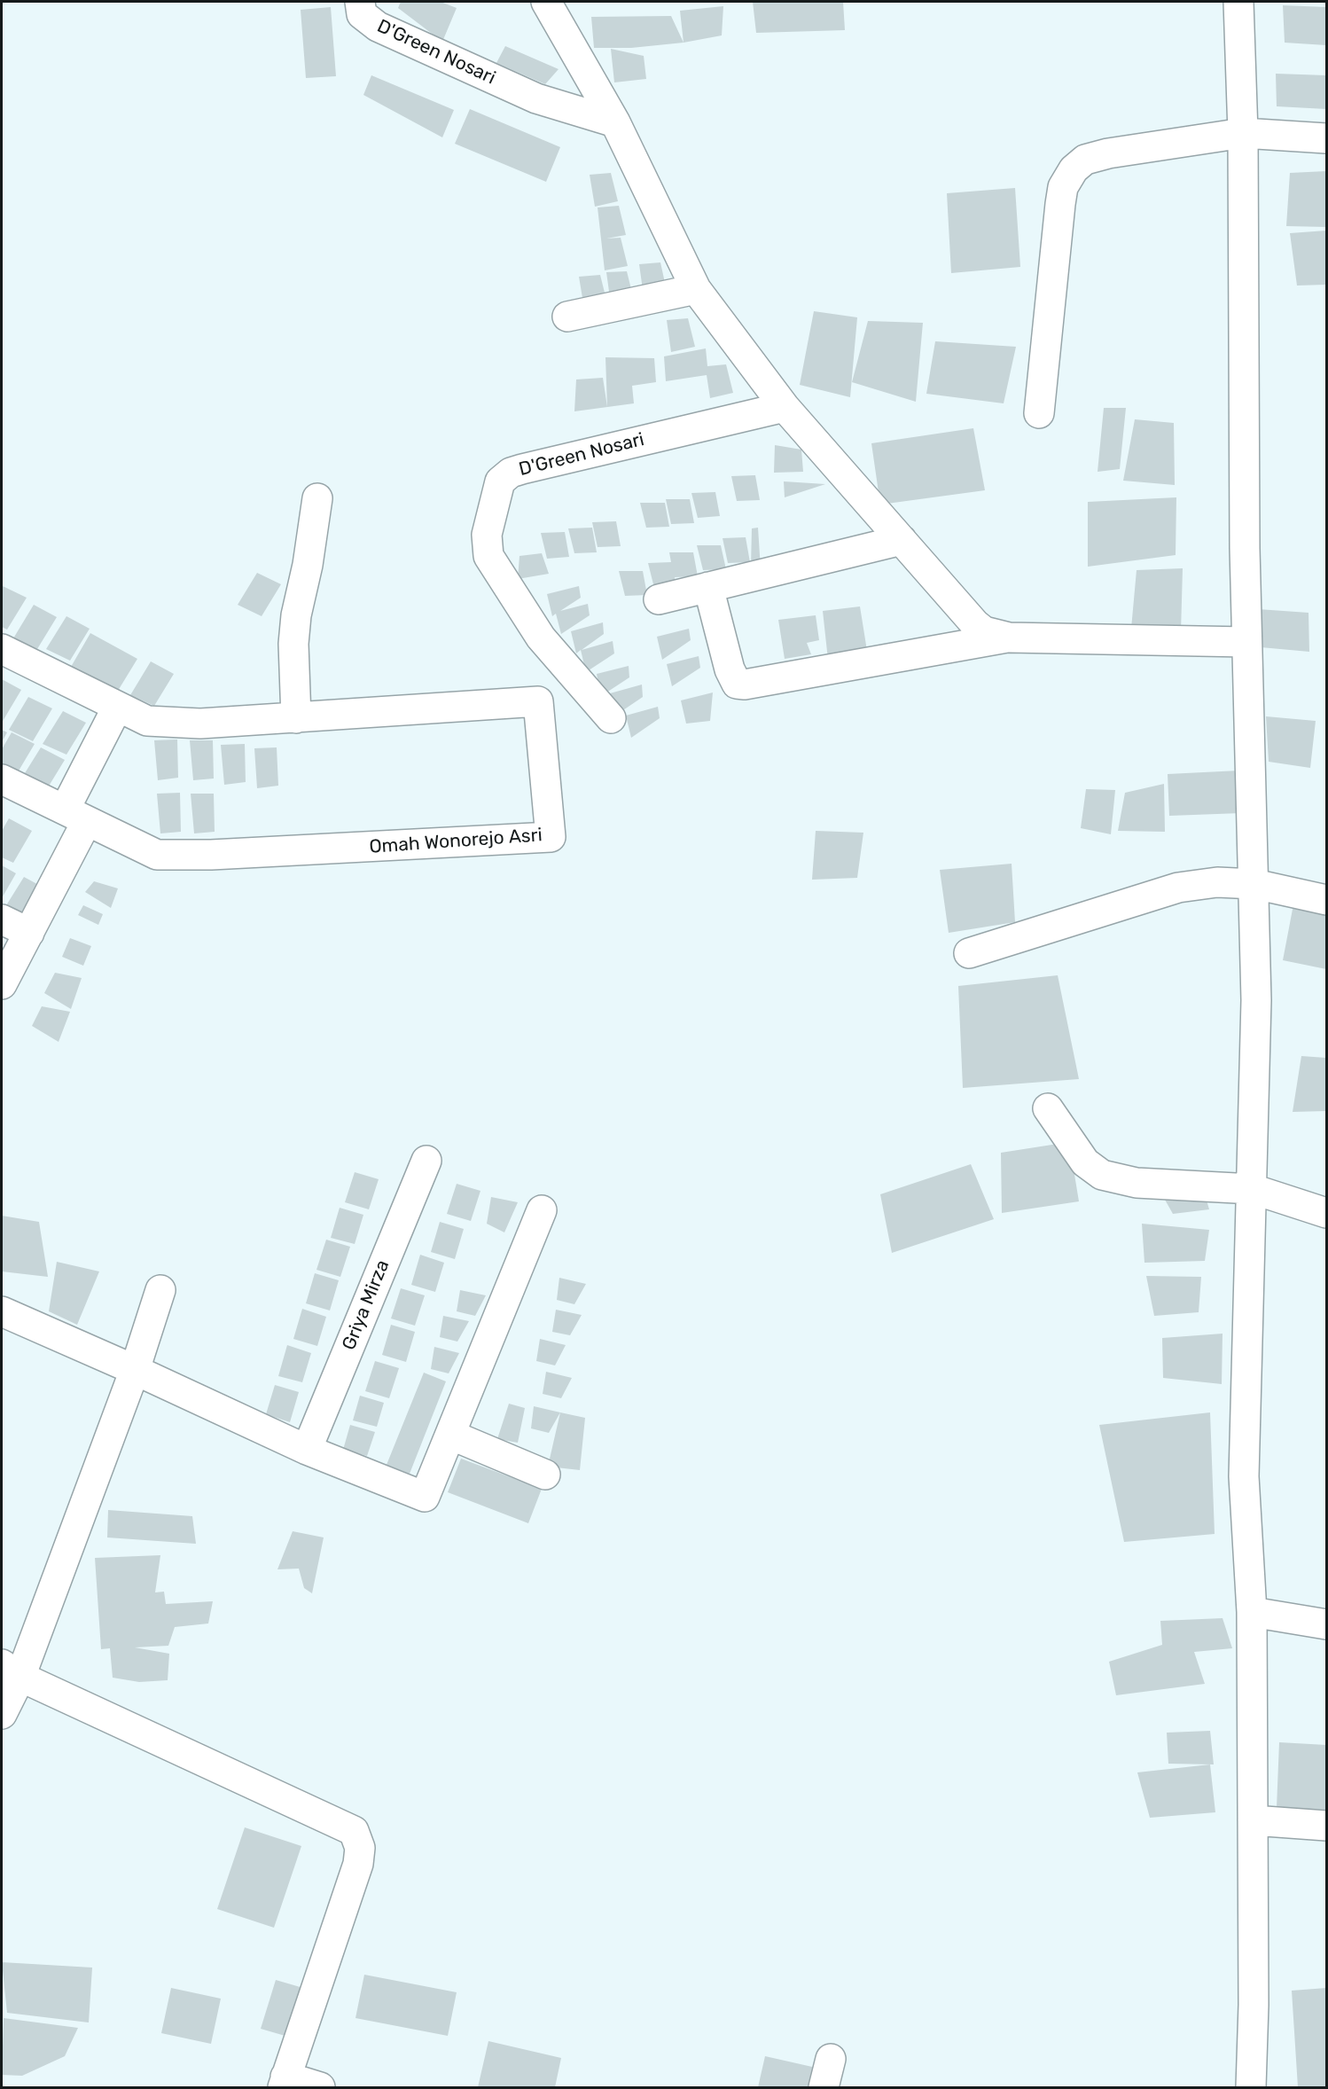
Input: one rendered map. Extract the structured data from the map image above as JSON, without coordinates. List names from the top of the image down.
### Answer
{
  "streets": {
    "street": ["D'Green Nosari", "Omah Wonorejo Asri", "Griya Mirza"]
  }
}
